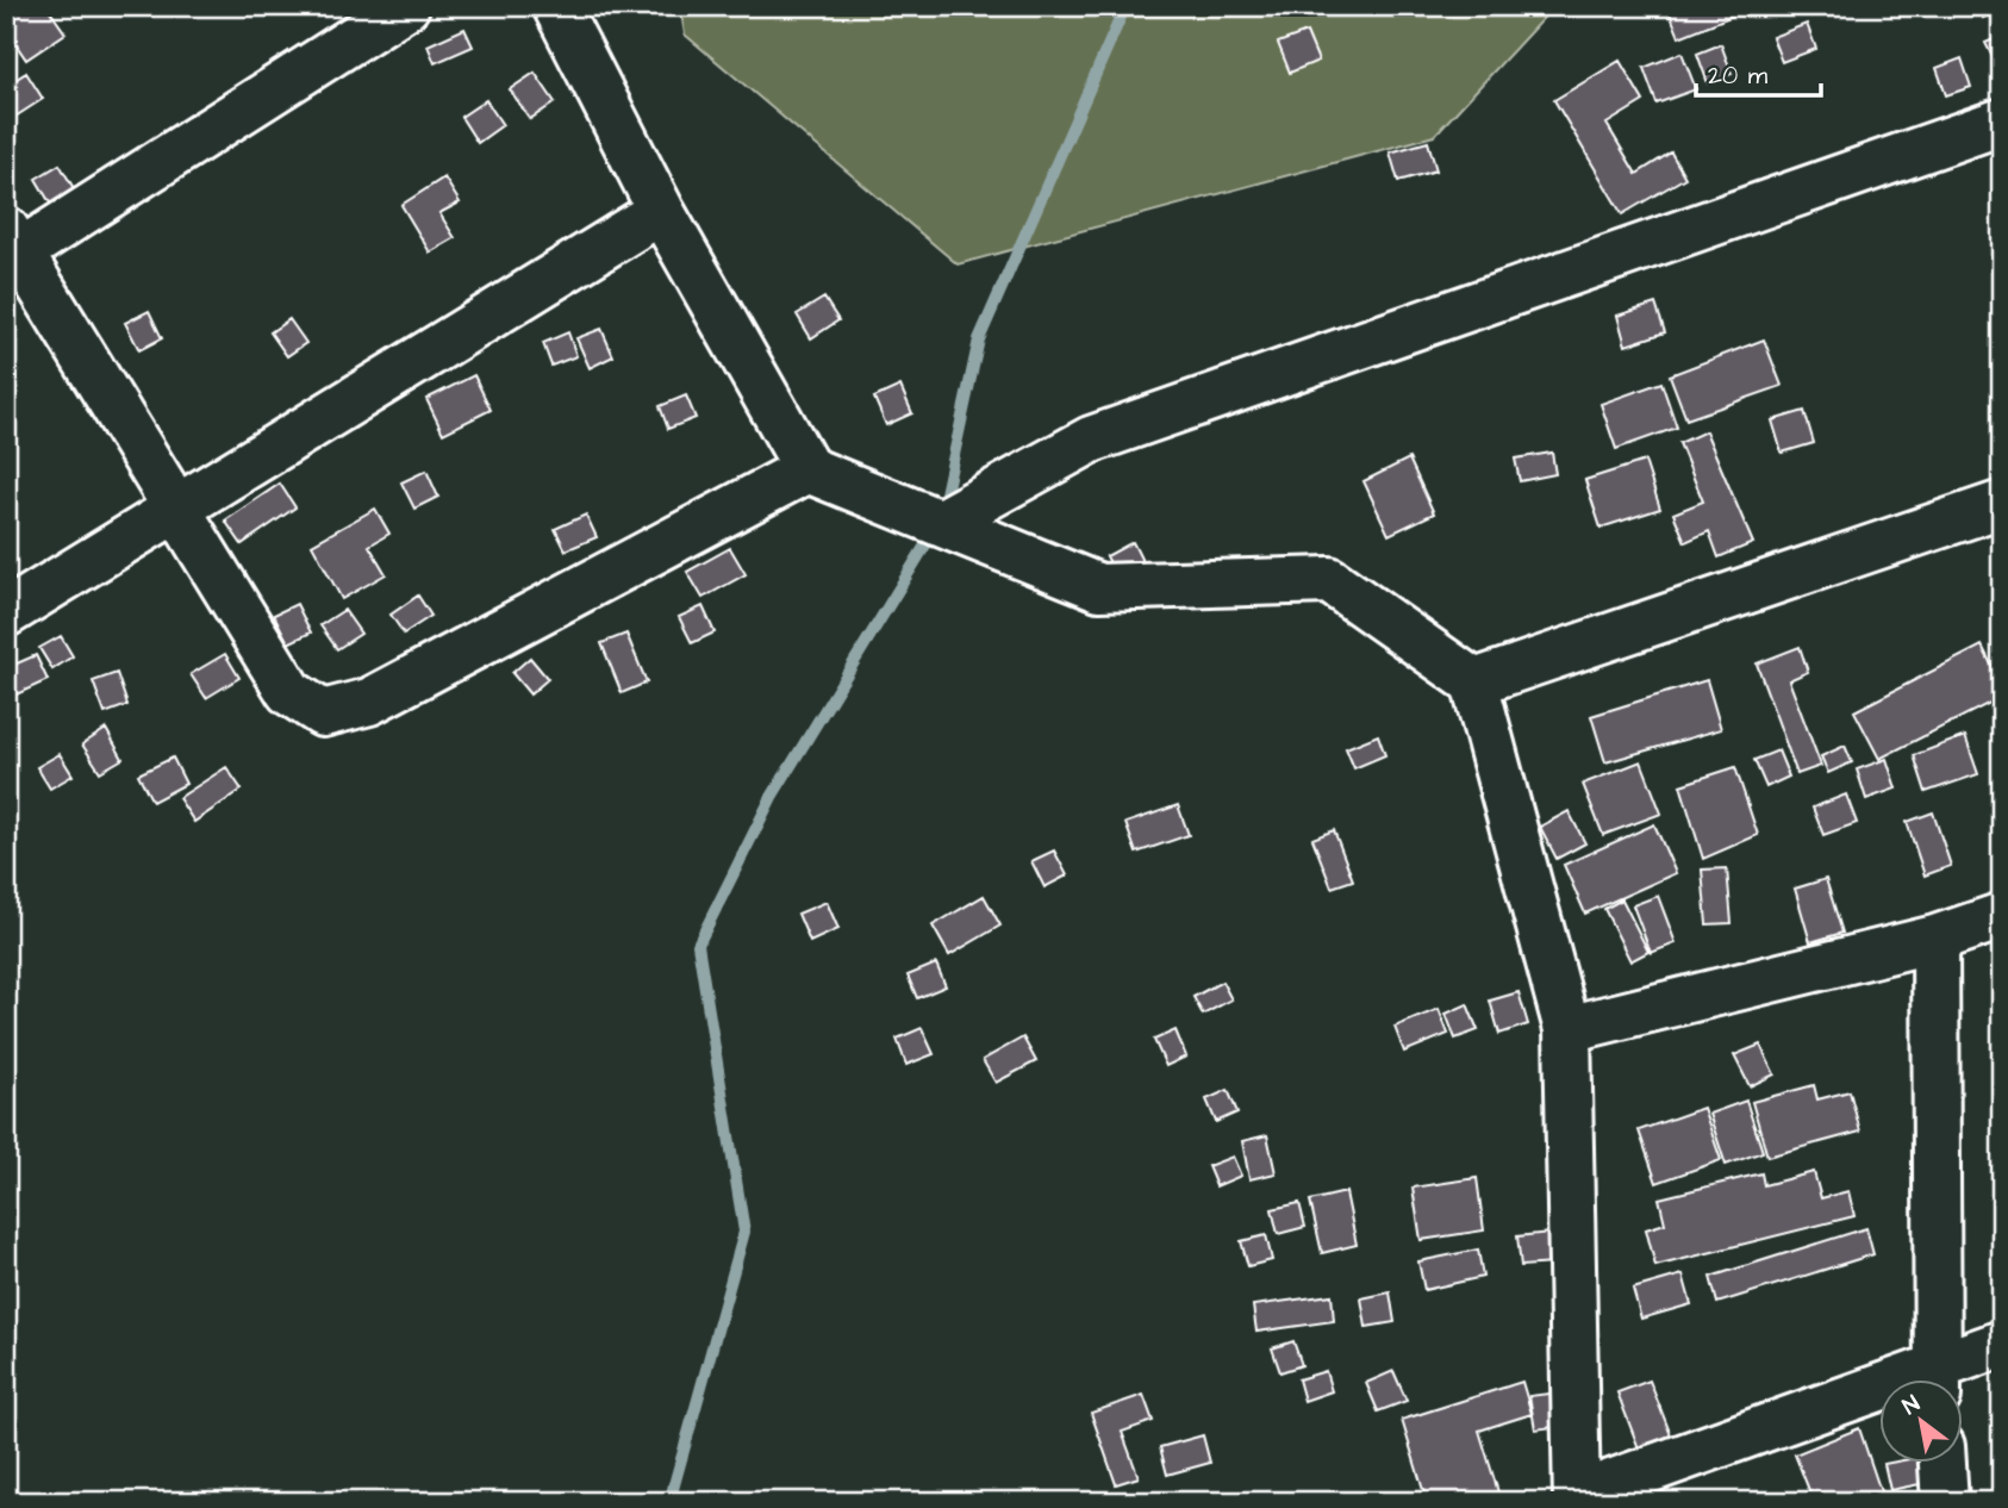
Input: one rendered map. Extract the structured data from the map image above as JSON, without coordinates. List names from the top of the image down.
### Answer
{
  "scale_bar": "20 m",
  "north": "top left"
}
